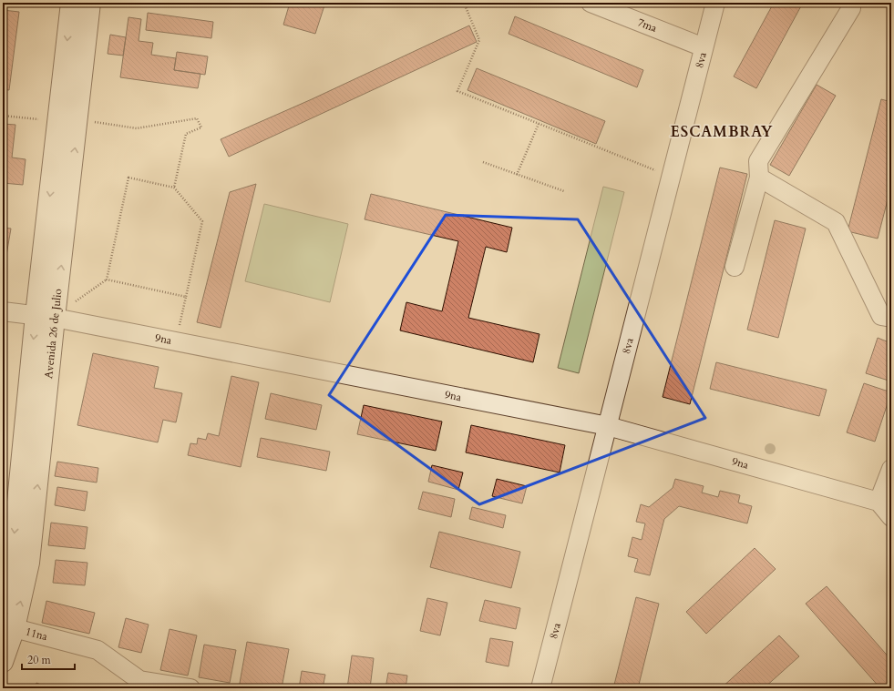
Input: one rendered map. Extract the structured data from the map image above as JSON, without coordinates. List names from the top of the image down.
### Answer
{
  "streets": {
    "main road": ["Avenida 26 de Julio"],
    "street": [
      "7ma",
      "8va",
      "9na",
      "11na"
    ]
  },
  "crossings": [
    ["7ma", "8va"],
    ["8va", "9na"],
    ["Avenida 26 de Julio", "9na"],
    ["Avenida 26 de Julio", "11na"]
  ],
  "districts": ["ESCAMBRAY"],
  "scale_bar": "20 m"
}
